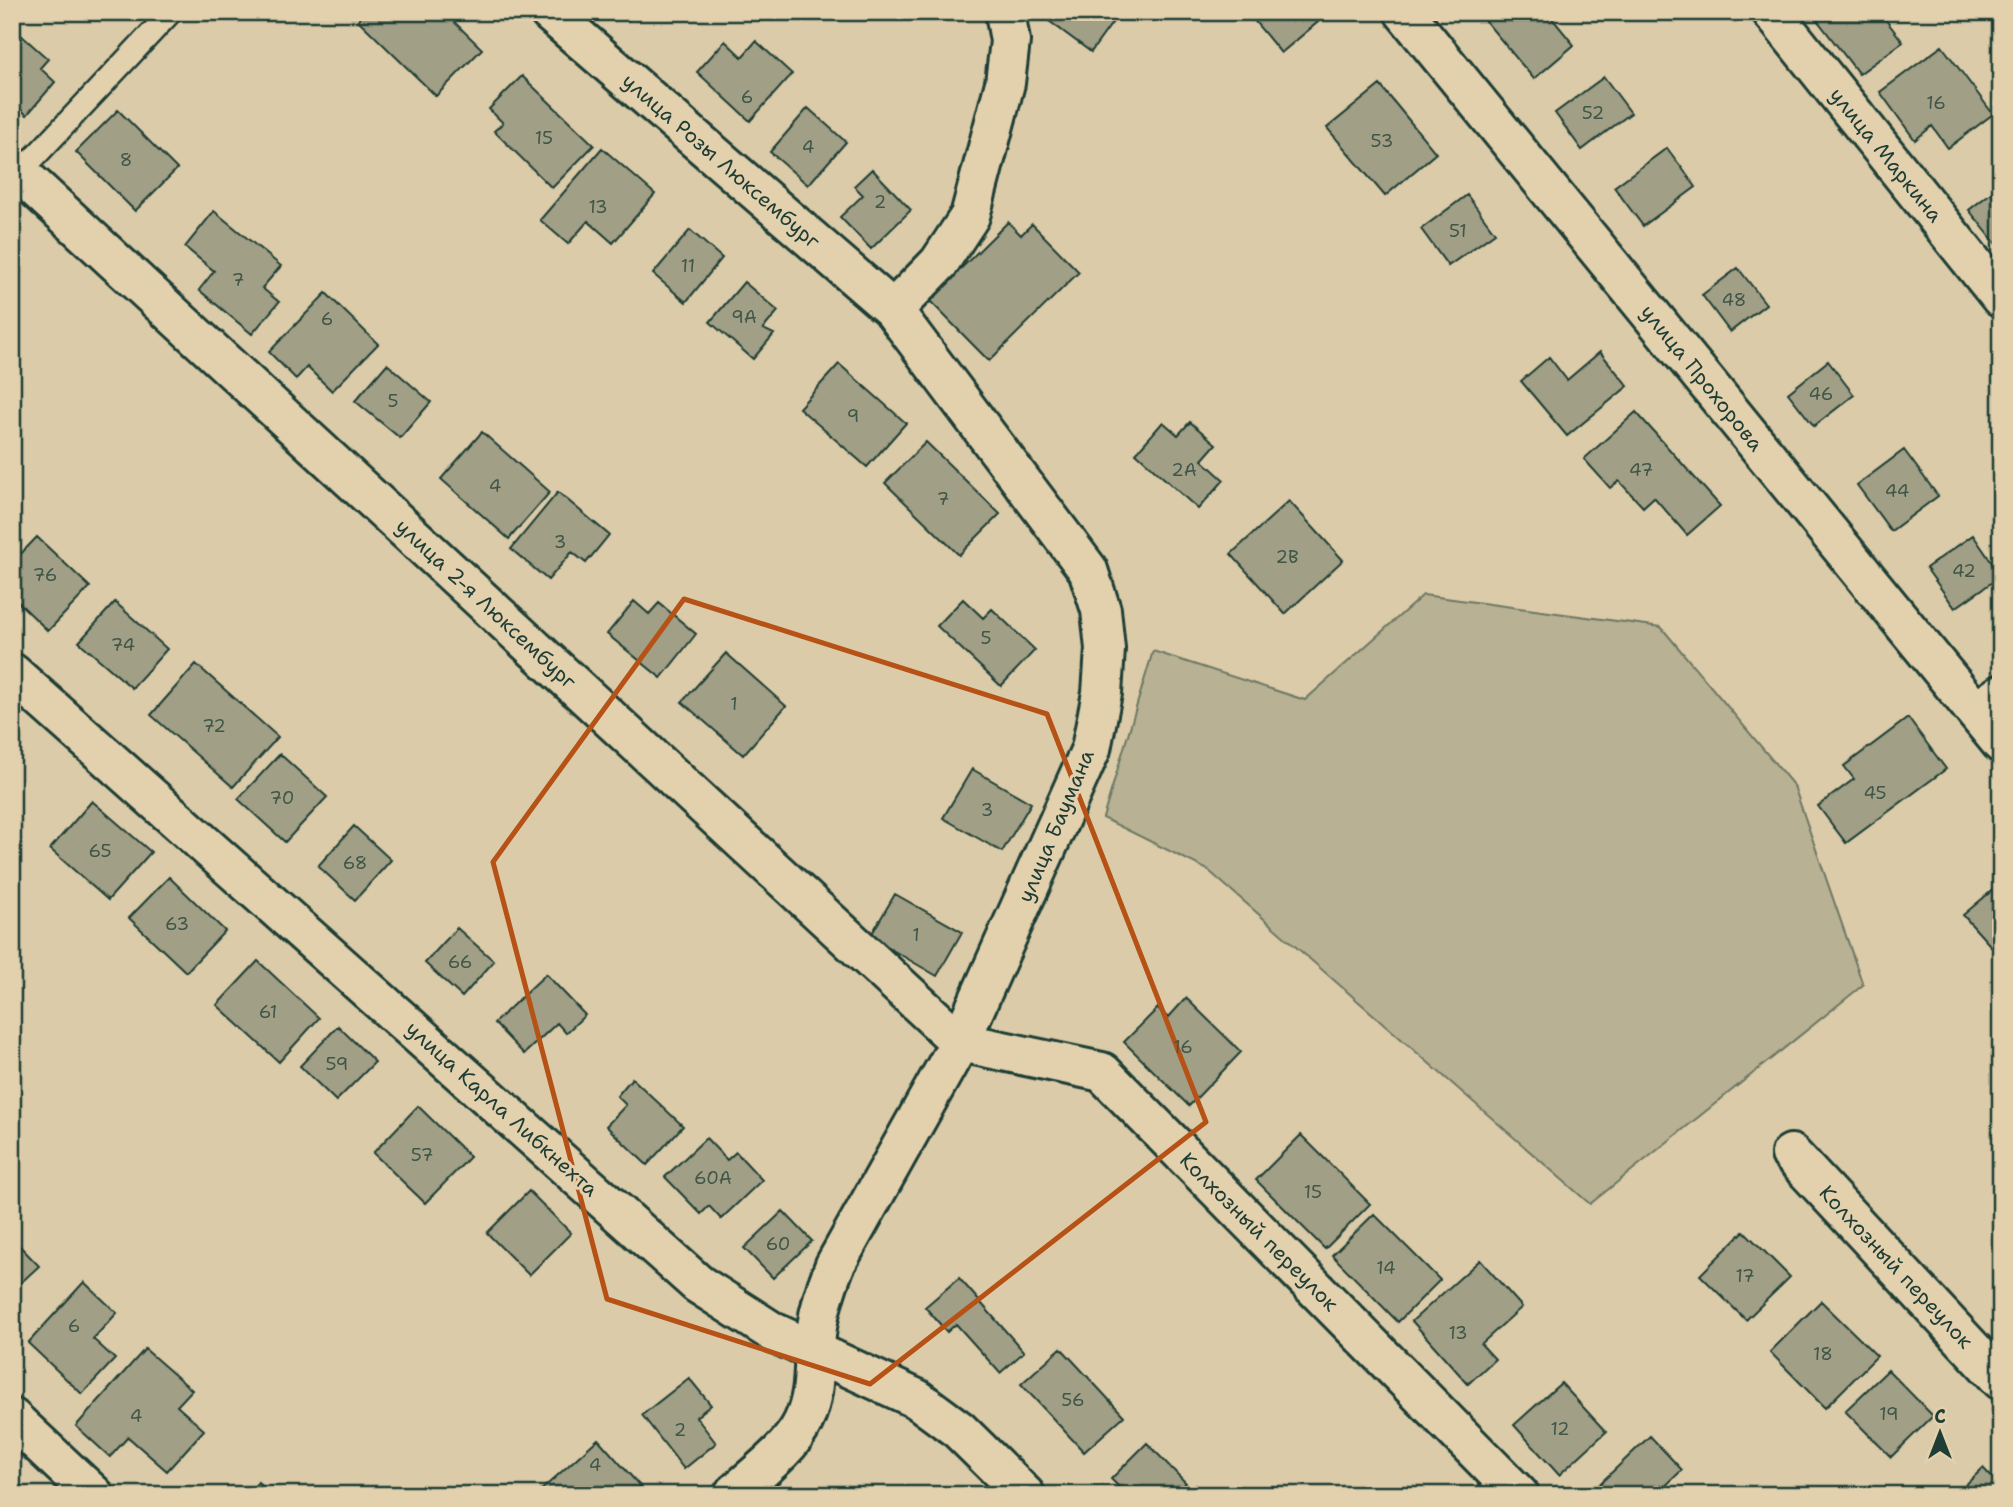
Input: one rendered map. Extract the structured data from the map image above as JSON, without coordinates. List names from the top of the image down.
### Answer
{
  "streets": {
    "street": [
      "улица Маркина",
      "улица Розы Люксембург",
      "улица Прохорова",
      "улица 2-я Люксембург",
      "улица Баумана",
      "улица Карла Либкнехта",
      "Колхозный переулок"
    ]
  },
  "crossings": [
    ["улица Розы Люксембург", "улица Баумана"],
    ["улица 2-я Люксембург", "улица Баумана"],
    ["улица 2-я Люксембург", "Колхозный переулок"],
    ["улица Баумана", "улица Карла Либкнехта"],
    ["улица Баумана", "Колхозный переулок"]
  ],
  "house_numbers": [
    "6",
    "16",
    "52",
    "15",
    "53",
    "4",
    "8",
    "2",
    "13",
    "51",
    "11",
    "7",
    "48",
    "9А",
    "6",
    "46",
    "5",
    "9",
    "2А",
    "47",
    "4",
    "44",
    "7",
    "3",
    "2В",
    "42",
    "76",
    "5",
    "74",
    "1",
    "72",
    "45",
    "70",
    "3",
    "65",
    "68",
    "63",
    "1",
    "66",
    "61",
    "16",
    "59",
    "57",
    "60А",
    "15",
    "60",
    "14",
    "17",
    "6",
    "13",
    "18",
    "56",
    "19",
    "4",
    "12",
    "2",
    "4"
  ],
  "north": "top"
}
